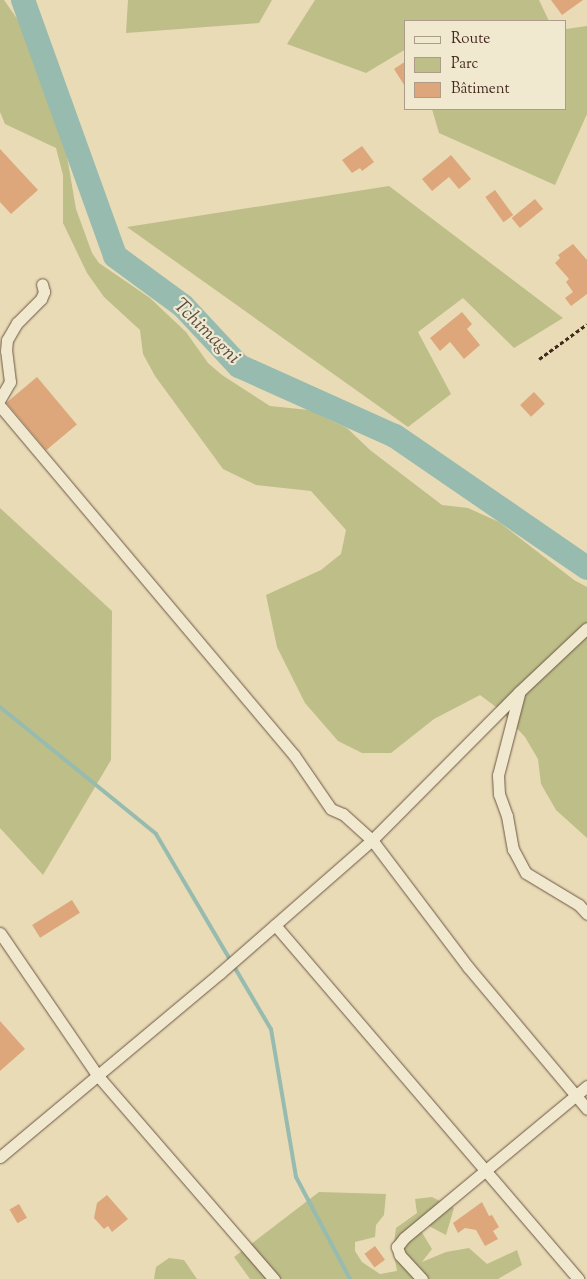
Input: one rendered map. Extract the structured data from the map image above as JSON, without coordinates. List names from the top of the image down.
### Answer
{
  "water": ["Tchimagni"],
  "legend": ["Route", "Parc", "Bâtiment"]
}
